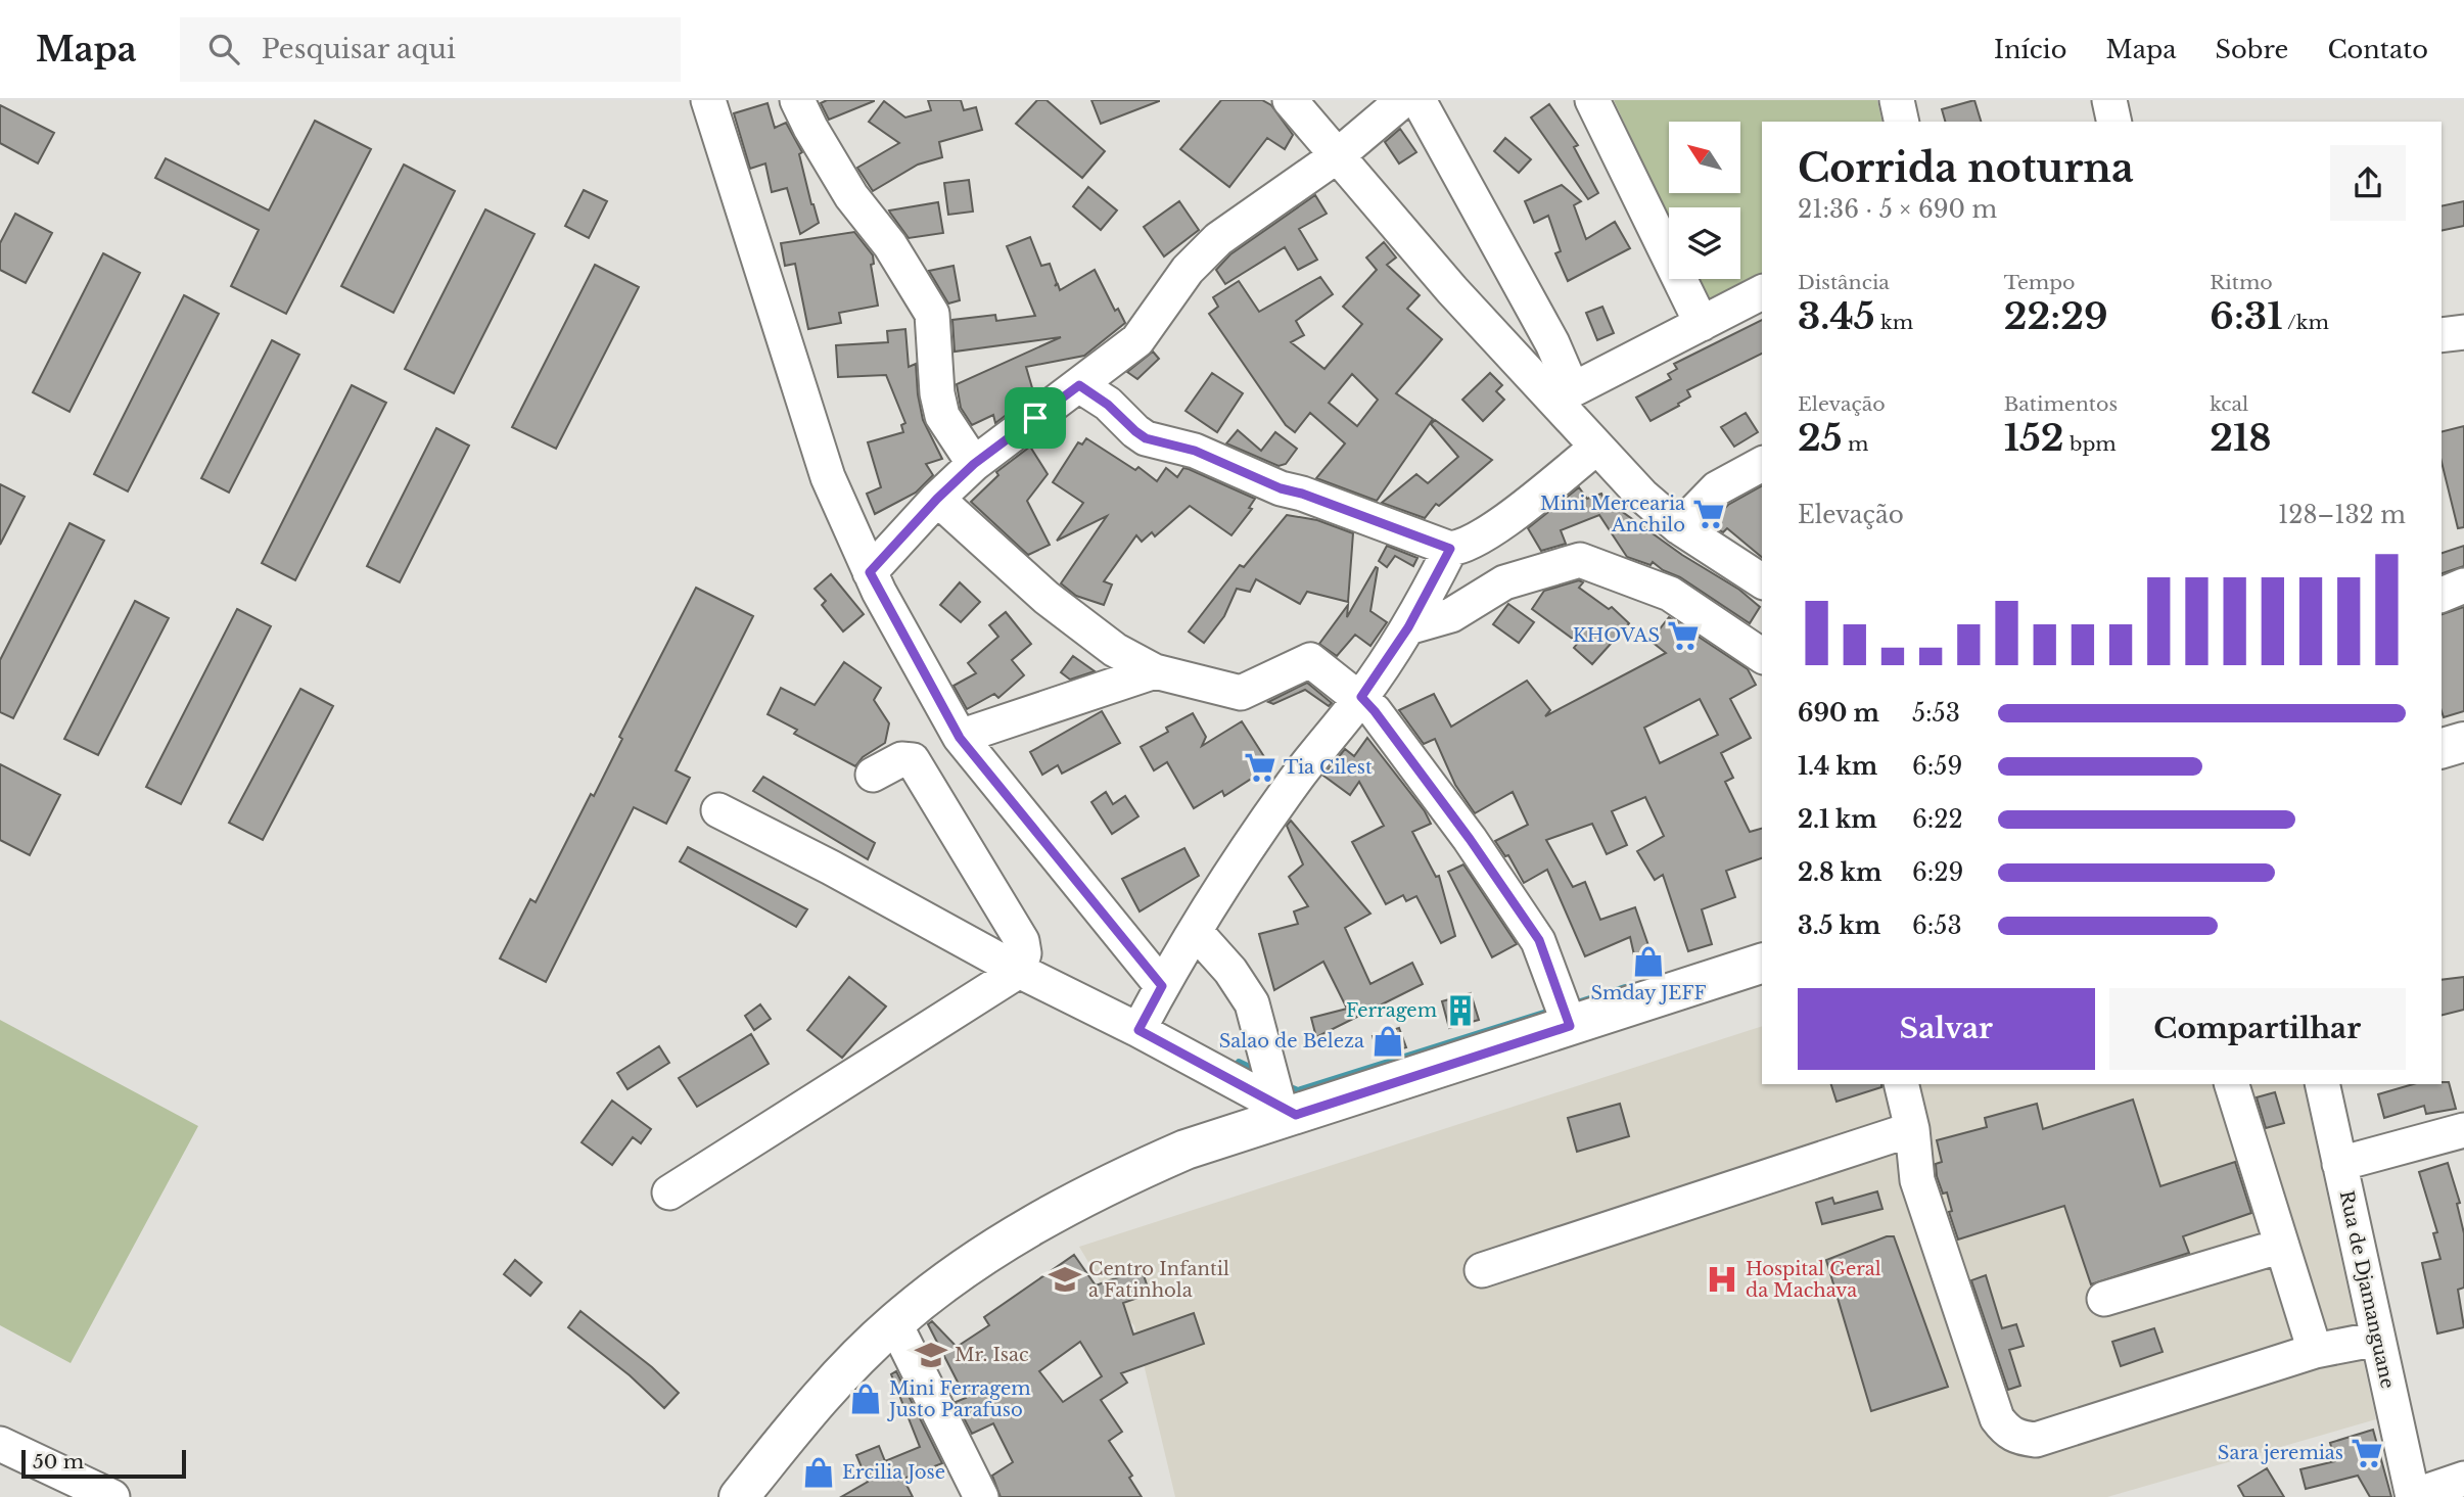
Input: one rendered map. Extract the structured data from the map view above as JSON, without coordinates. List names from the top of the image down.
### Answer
{
  "streets": {
    "street": ["Rua de Djamanguane"]
  },
  "places": {
    "supermarket": [
      "Mini Mercearia Anchilo",
      "KHOVAS",
      "Tia Cilest",
      "Sara jeremias"
    ],
    "shop": [
      "Smday JEFF",
      "Salao de Beleza",
      "Mini Ferragem Justo Parafuso",
      "Ercilia Jose"
    ],
    "building": ["Ferragem"],
    "school or university": ["Centro Infantil a Fatinhola", "Mr. Isac"],
    "hospital": ["Hospital Geral da Machava"]
  },
  "scale_bar": "50 m",
  "north": "top left",
  "page": {
    "header": "Mapa",
    "search": "Pesquisar aqui",
    "nav": [
      "Início",
      "Mapa",
      "Sobre",
      "Contato"
    ],
    "heading": ["Corrida noturna", "21:36 · 5 × 690 m"],
    "stats": [
      ["Distância", "3.45 km"],
      ["Tempo", "22:29"],
      ["Ritmo", "6:31 /km"],
      ["Elevação", "25 m"],
      ["Batimentos", "152 bpm"],
      ["kcal", "218"]
    ],
    "chart": ["Elevação", "128–132 m"],
    "list": [
      {
        "name": "690 m",
        "note": "5:53"
      },
      {
        "name": "1.4 km",
        "note": "6:59"
      },
      {
        "name": "2.1 km",
        "note": "6:22"
      },
      {
        "name": "2.8 km",
        "note": "6:29"
      },
      {
        "name": "3.5 km",
        "note": "6:53"
      }
    ],
    "buttons": ["Salvar", "Compartilhar"],
    "scale": "50 m"
  }
}
